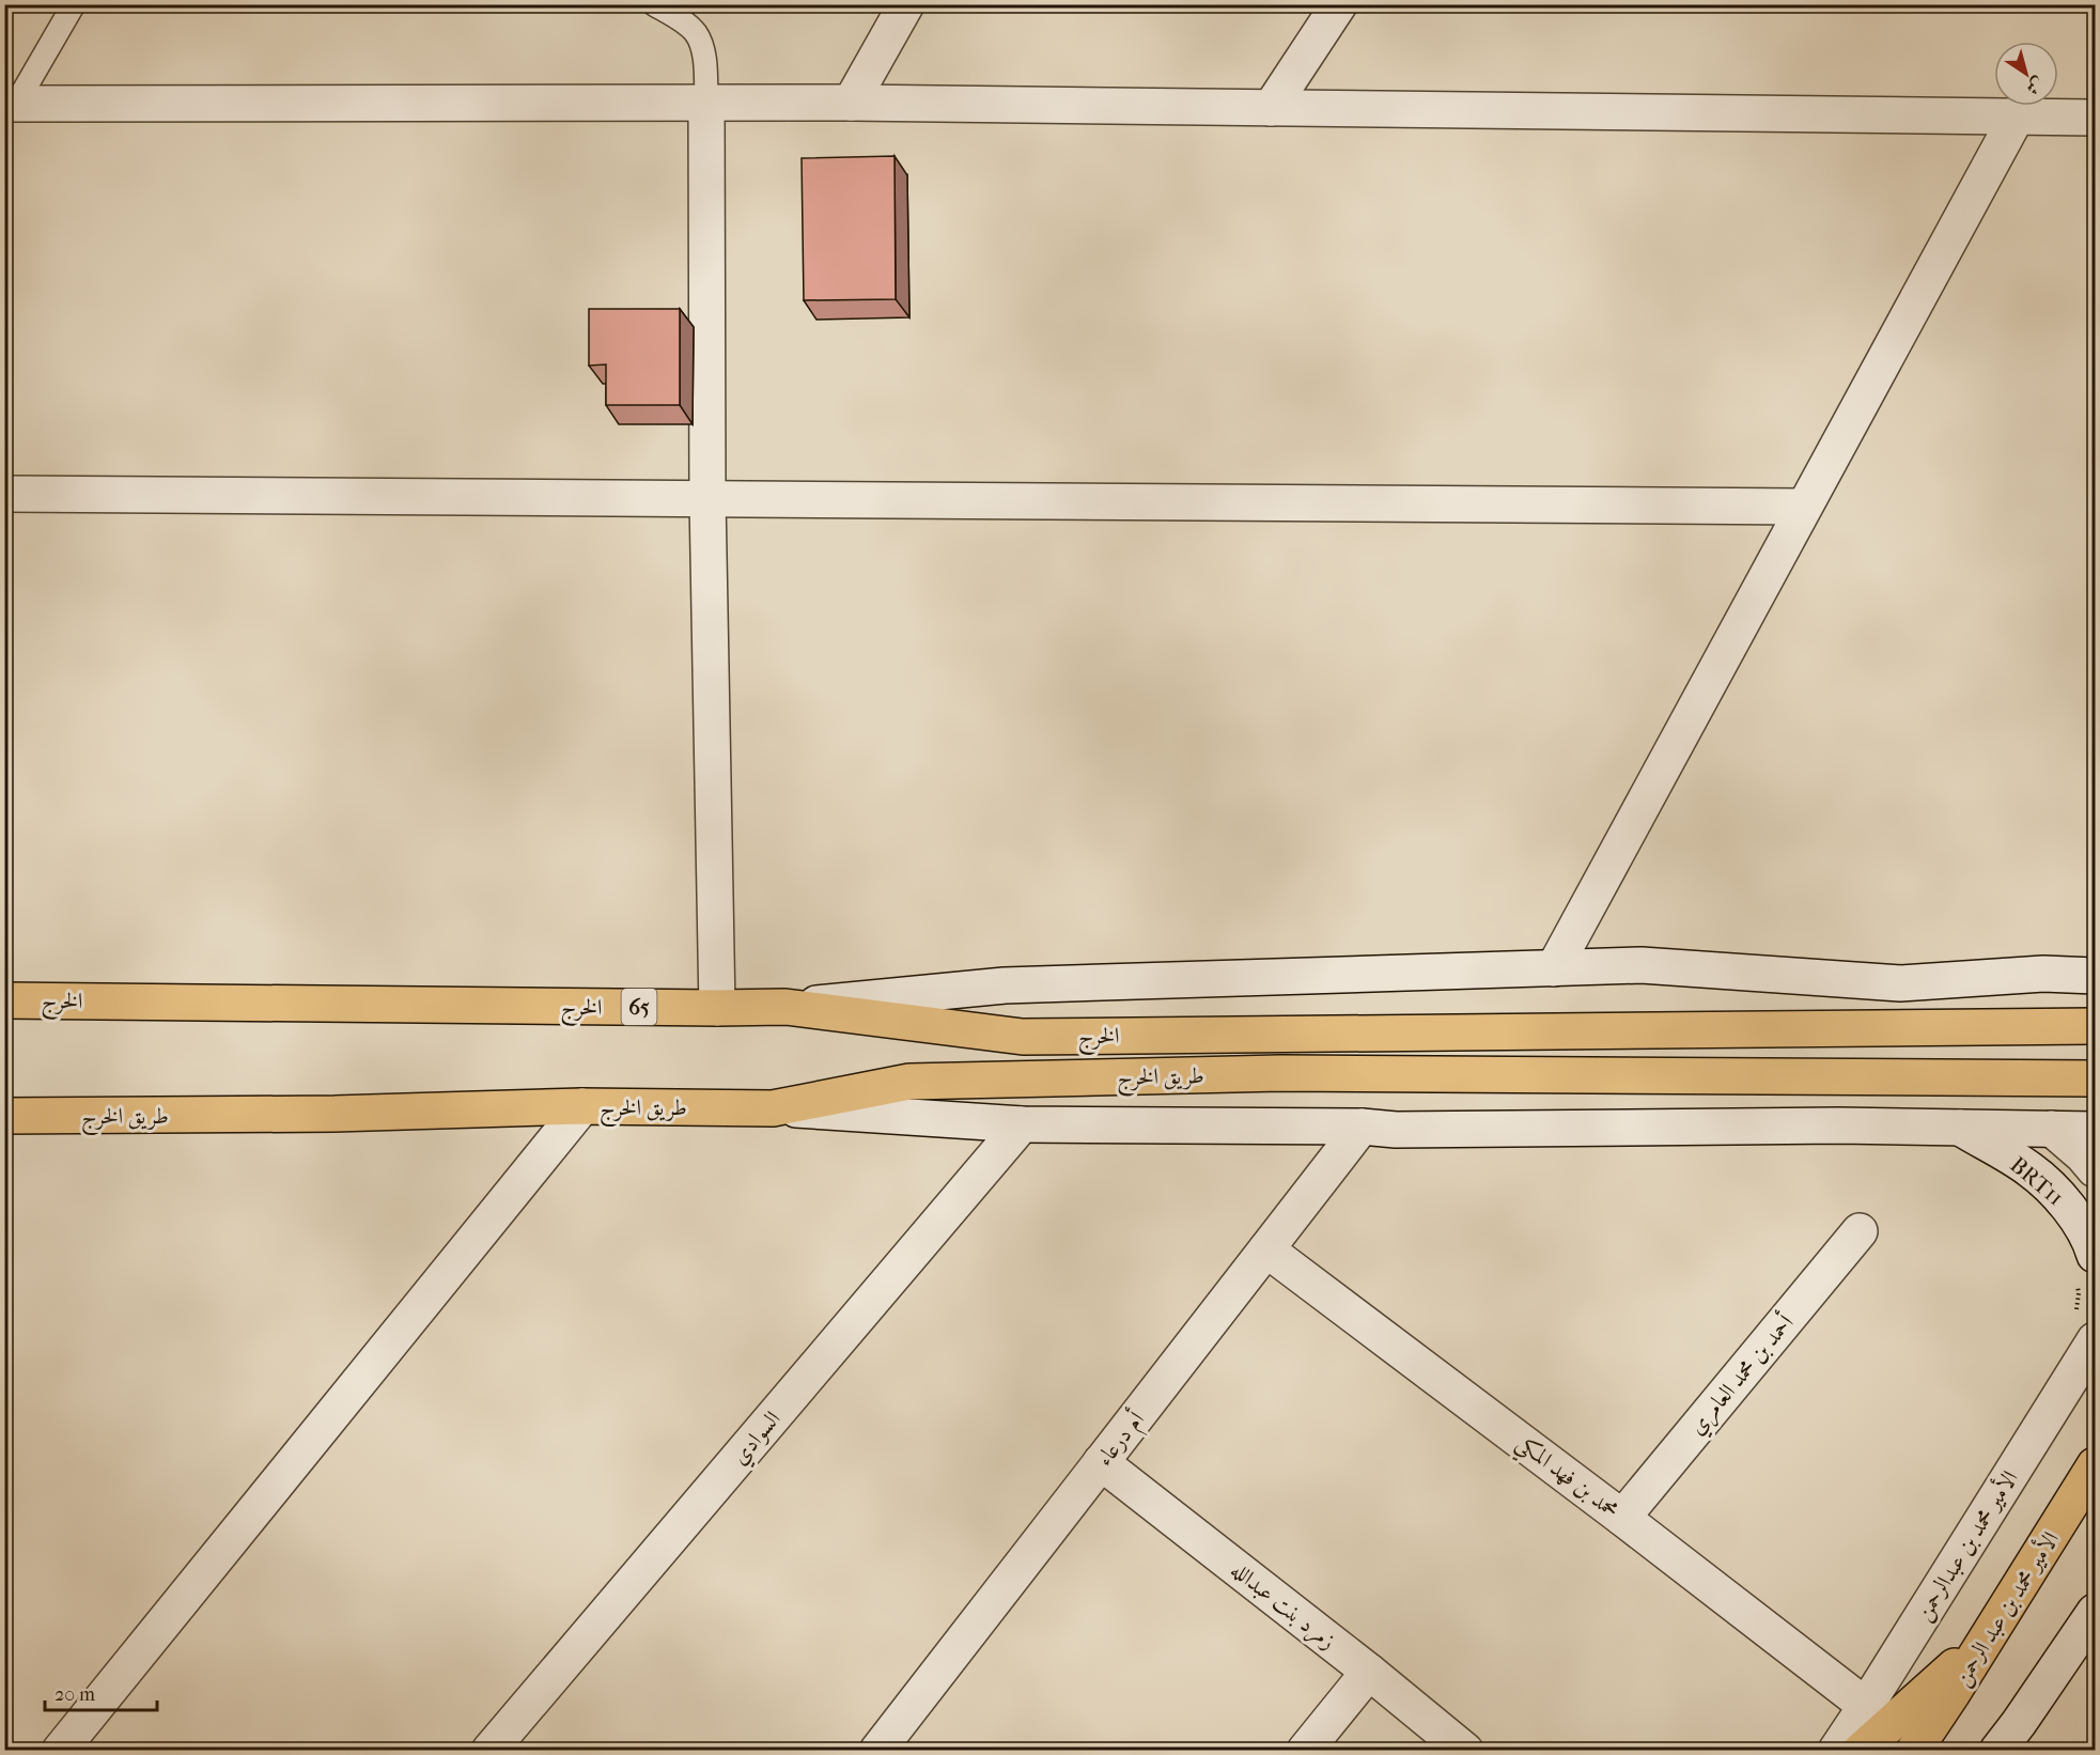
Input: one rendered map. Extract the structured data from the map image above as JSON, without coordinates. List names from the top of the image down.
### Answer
{
  "streets": {
    "main road": [
      "الخرج",
      "65",
      "طريق الخرج",
      "الأمير محمد بن عبد الرحمن"
    ],
    "street": [
      "BRT11",
      "أحمد بن محمد العامري",
      "السوادي",
      "أم درعاء",
      "محمد بن فهد المكي",
      "الأمير محمد بن عبدالرحمن",
      "زمرد بنت عبدالله"
    ]
  },
  "crossings": [
    ["أحمد بن محمد العامري", "محمد بن فهد المكي"],
    ["أم درعاء", "محمد بن فهد المكي"],
    ["أم درعاء", "زمرد بنت عبدالله"],
    ["محمد بن فهد المكي", "الأمير محمد بن عبدالرحمن"]
  ],
  "scale_bar": "20 m",
  "north": "bottom right"
}
